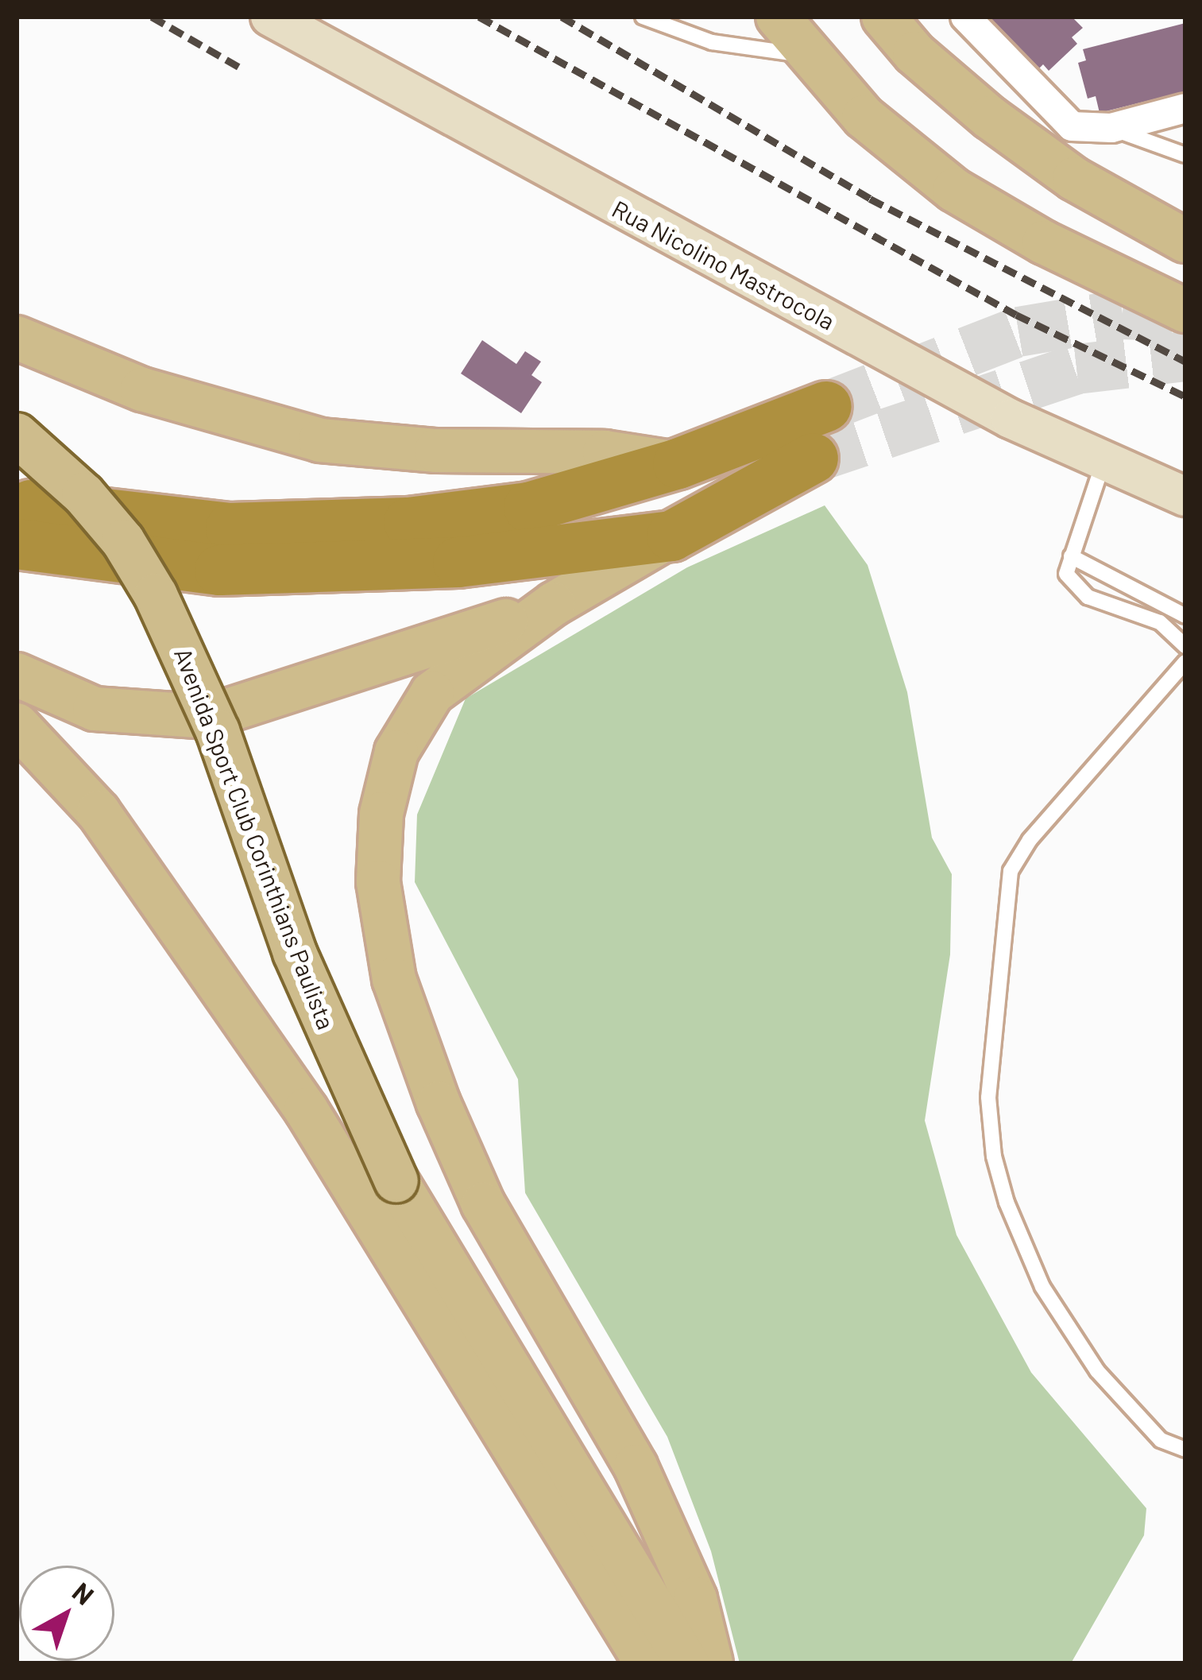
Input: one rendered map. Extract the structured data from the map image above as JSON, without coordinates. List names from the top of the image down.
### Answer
{
  "streets": {
    "main road": ["Avenida Sport Club Corinthians Paulista"],
    "street": ["Rua Nicolino Mastrocola"]
  },
  "north": "top right"
}
